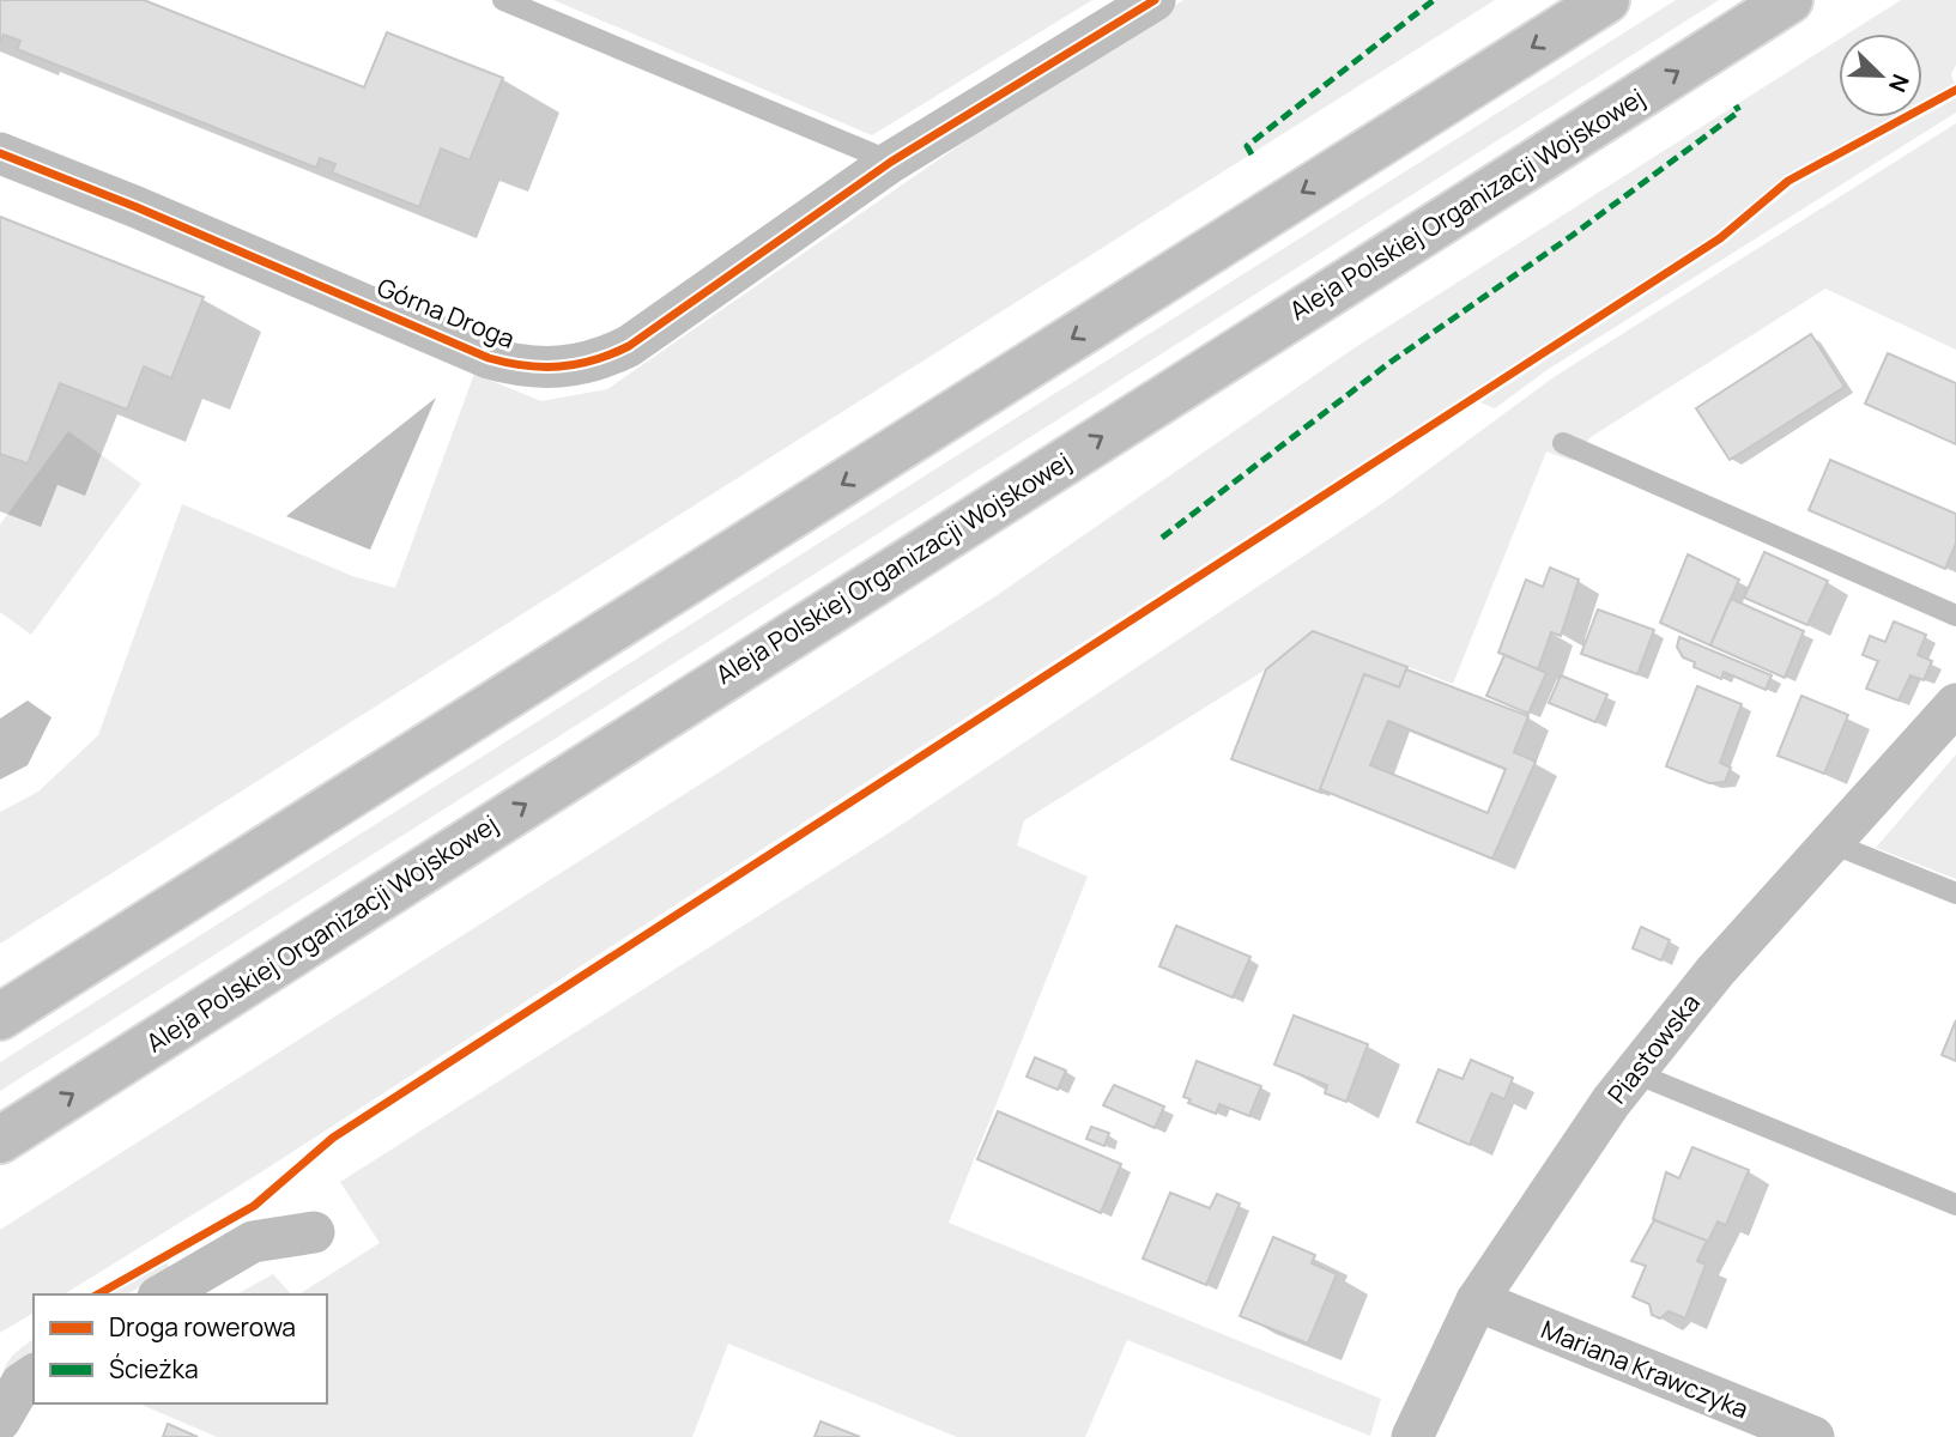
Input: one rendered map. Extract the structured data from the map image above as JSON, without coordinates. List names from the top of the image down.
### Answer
{
  "streets": {
    "highway": ["Aleja Polskiej Organizacji Wojskowej"],
    "street": ["Górna Droga", "Piastowska", "Mariana Krawczyka"]
  },
  "crossings": [
    ["Piastowska", "Mariana Krawczyka"]
  ],
  "legend": ["Droga rowerowa", "Ścieżka"],
  "north": "bottom right"
}
